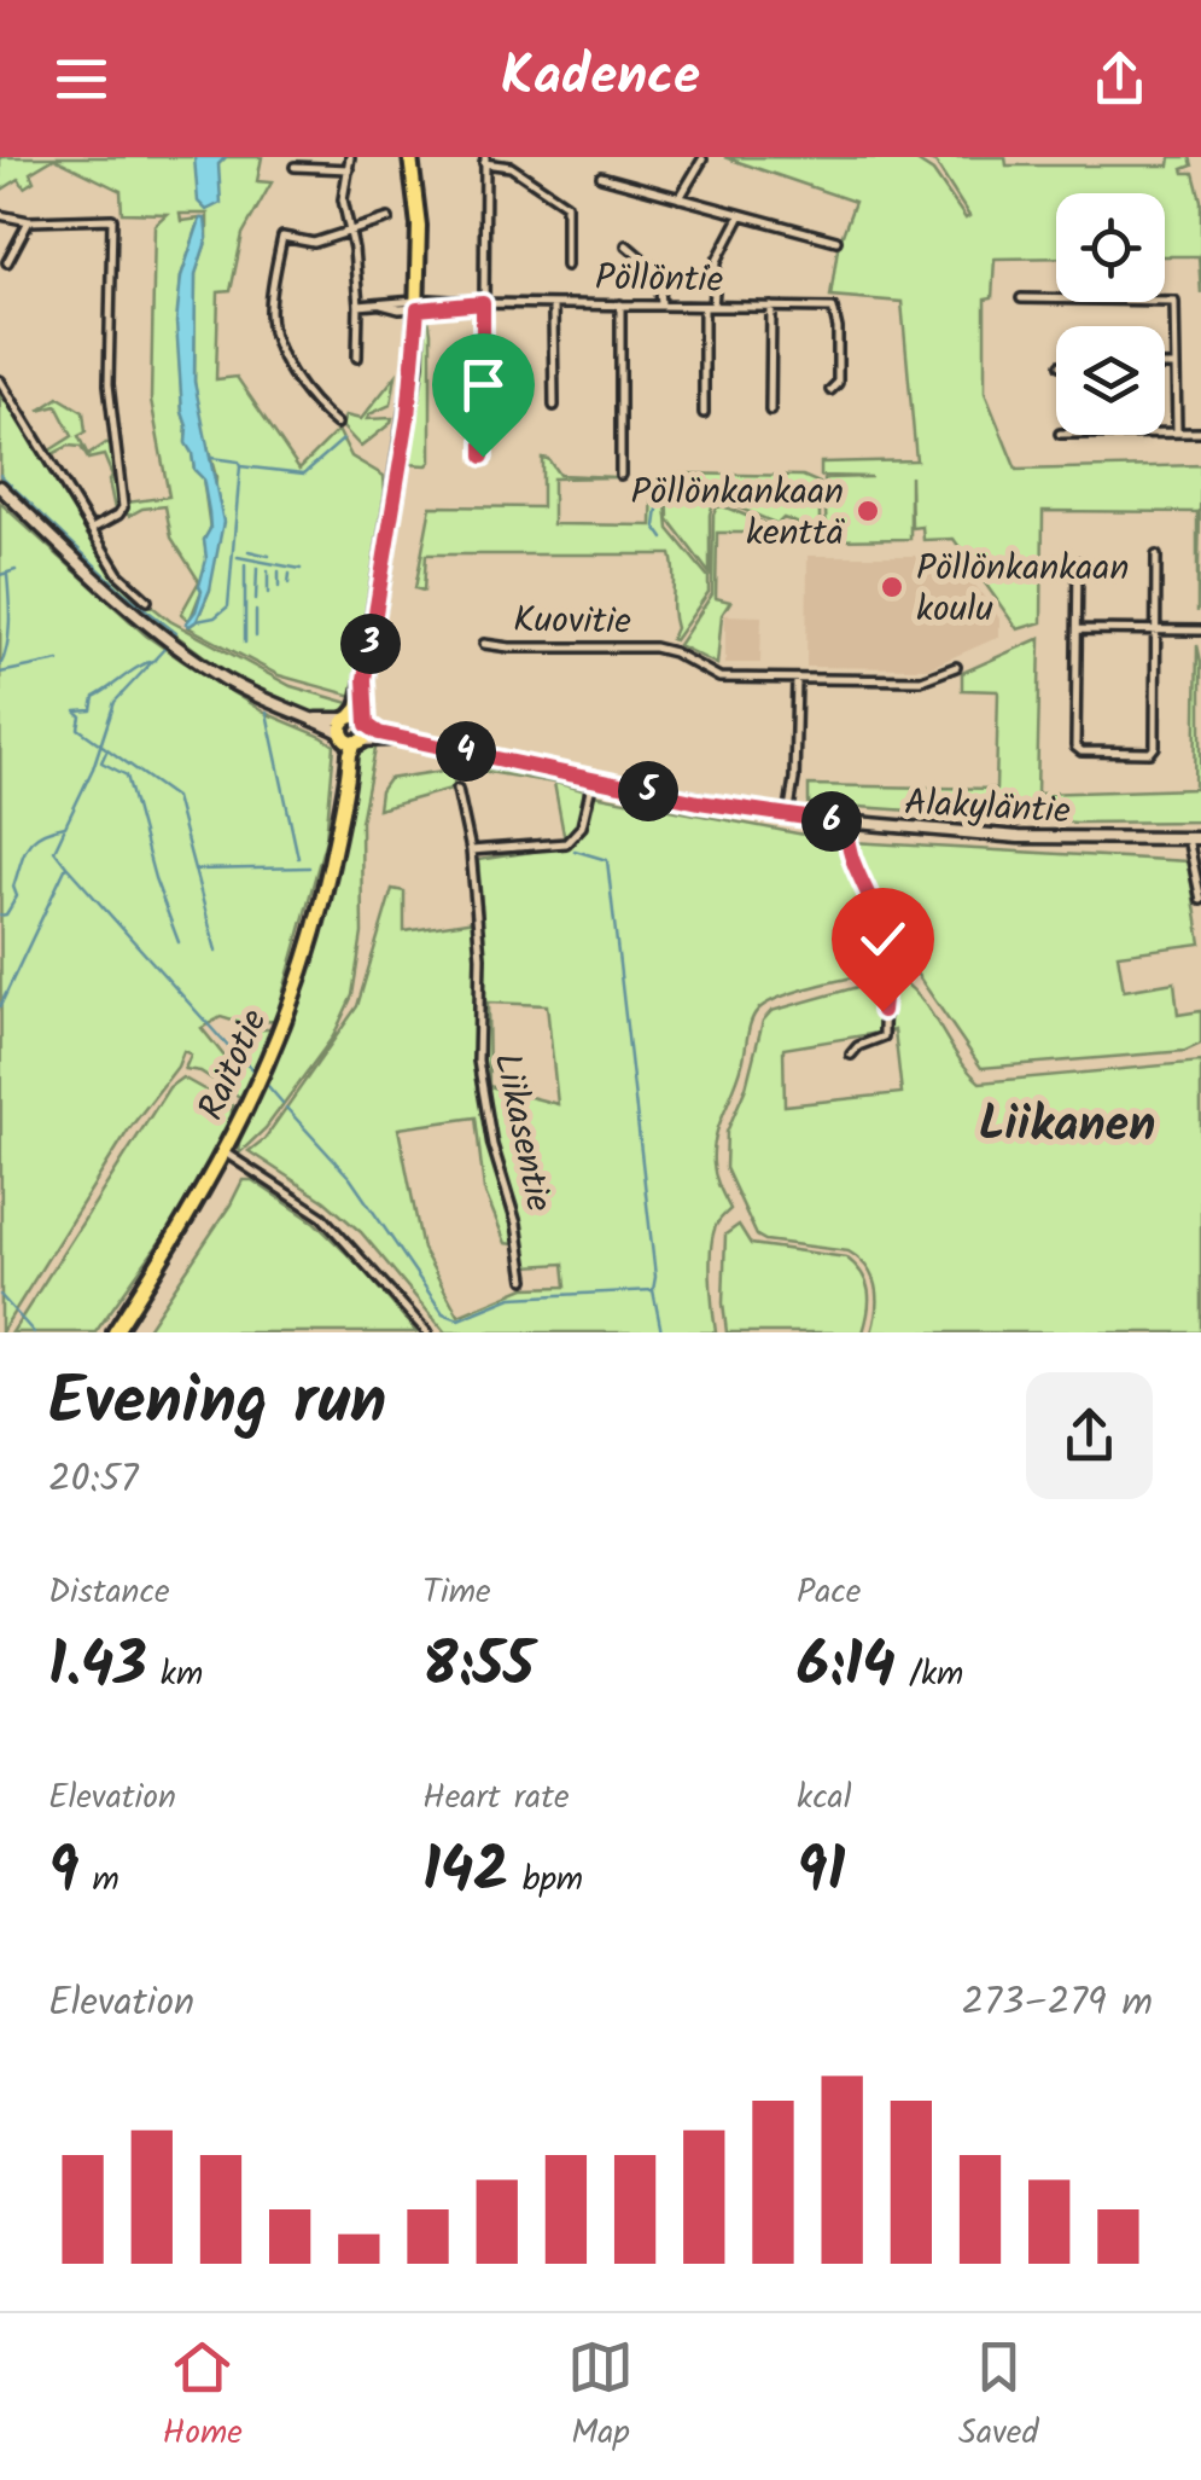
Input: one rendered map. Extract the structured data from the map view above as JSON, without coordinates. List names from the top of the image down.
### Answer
{
  "streets": {
    "main road": ["Alakyläntie", "Raitotie"],
    "street": ["Pöllöntie", "Kuovitie", "Liikasentie"]
  },
  "crossings": [
    ["Alakyläntie", "Raitotie"]
  ],
  "districts": ["Liikanen"],
  "places": ["Pöllönkankaan kenttä", "Pöllönkankaan koulu"],
  "page": {
    "header": "Kadence",
    "pins": [
      "3",
      "4",
      "5",
      "6"
    ],
    "heading": ["Evening run", "20:57"],
    "stats": [
      ["Distance", "1.43 km"],
      ["Time", "8:55"],
      ["Pace", "6:14 /km"],
      ["Elevation", "9 m"],
      ["Heart rate", "142 bpm"],
      ["kcal", "91"]
    ],
    "chart": ["Elevation", "273–279 m"],
    "tabs": ["Home", "Map", "Saved"]
  }
}
